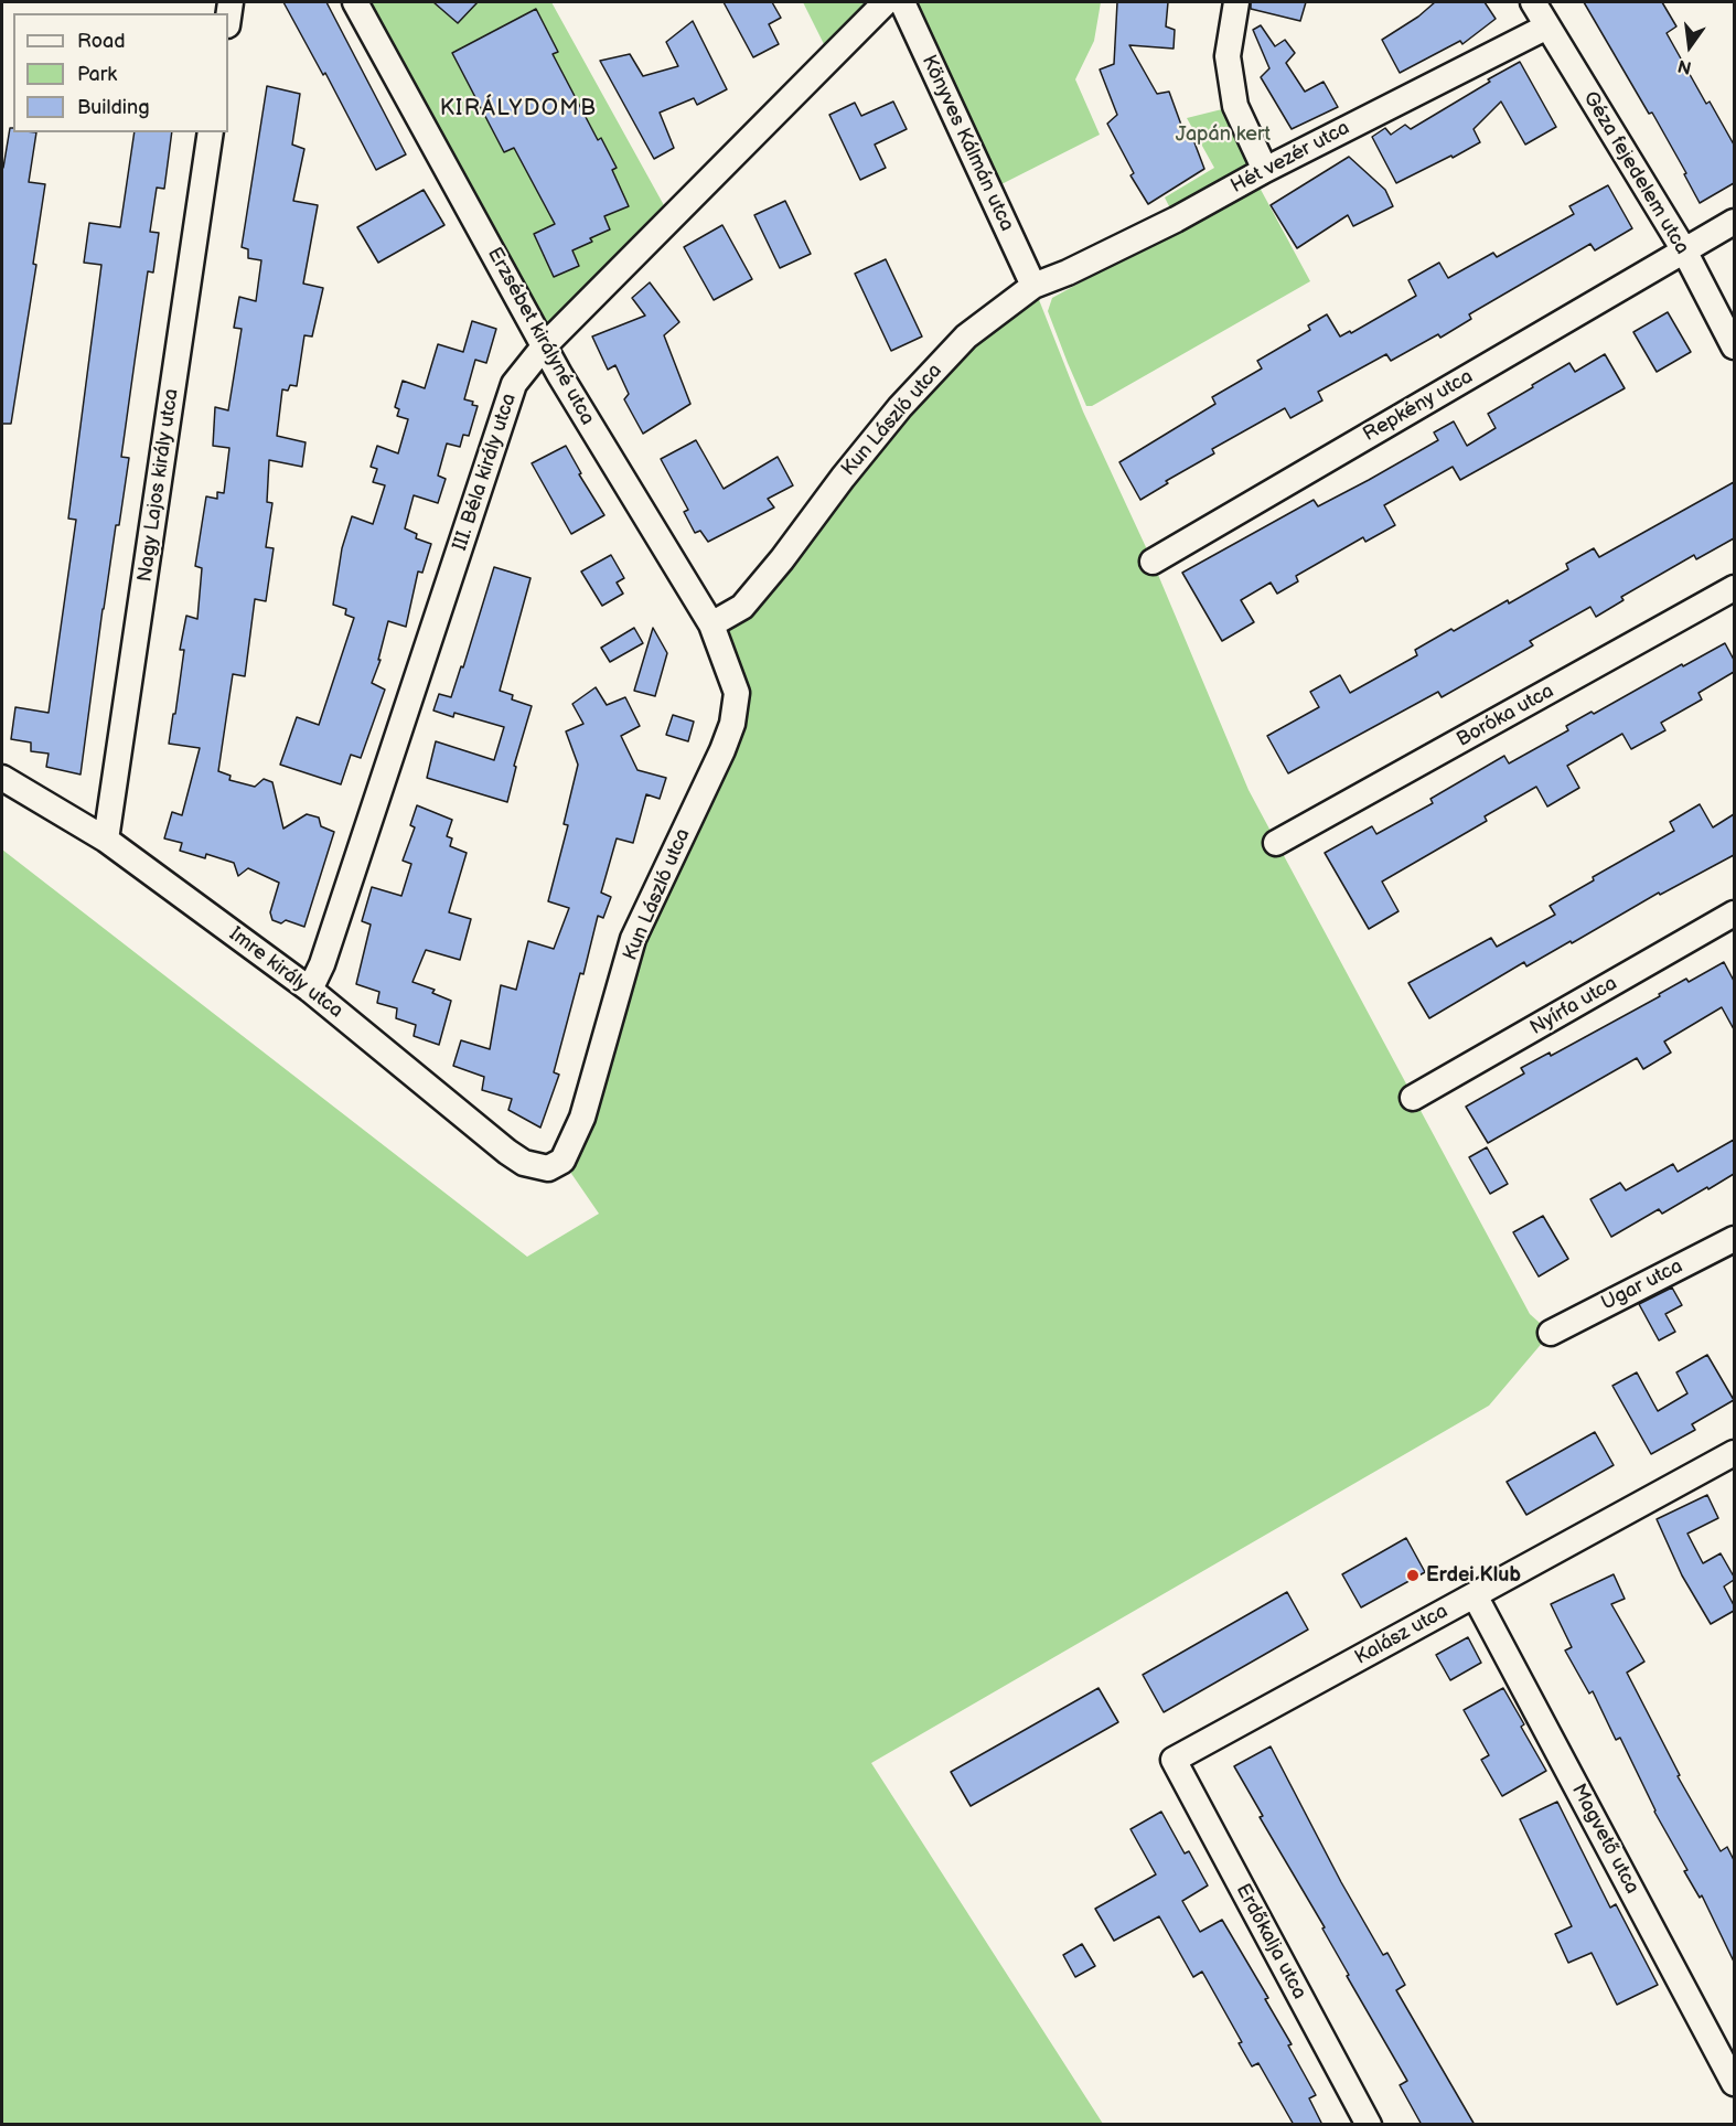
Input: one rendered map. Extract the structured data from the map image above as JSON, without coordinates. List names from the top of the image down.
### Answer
{
  "streets": {
    "street": [
      "Könyves Kálmán utca",
      "Hét vezér utca",
      "Géza fejedelem utca",
      "Erzsébet királyné utca",
      "Repkény utca",
      "Kun László utca",
      "III. Béla király utca",
      "Nagy Lajos király utca",
      "Boróka utca",
      "Imre király utca",
      "Nyírfa utca",
      "Ugar utca",
      "Kalász utca",
      "Magvető utca",
      "Erdőkalja utca"
    ]
  },
  "crossings": [
    ["Könyves Kálmán utca", "Hét vezér utca"],
    ["Könyves Kálmán utca", "Kun László utca"],
    ["Hét vezér utca", "Géza fejedelem utca"],
    ["Hét vezér utca", "Kun László utca"],
    ["Géza fejedelem utca", "Repkény utca"],
    ["Erzsébet királyné utca", "Kun László utca"],
    ["Erzsébet királyné utca", "III. Béla király utca"],
    ["Kun László utca", "Imre király utca"],
    ["III. Béla király utca", "Imre király utca"],
    ["Nagy Lajos király utca", "Imre király utca"],
    ["Kalász utca", "Magvető utca"],
    ["Kalász utca", "Erdőkalja utca"]
  ],
  "districts": ["KIRÁLYDOMB"],
  "parks": ["Japán kert"],
  "places": ["Erdei Klub"],
  "legend": ["Road", "Park", "Building"],
  "north": "bottom"
}
